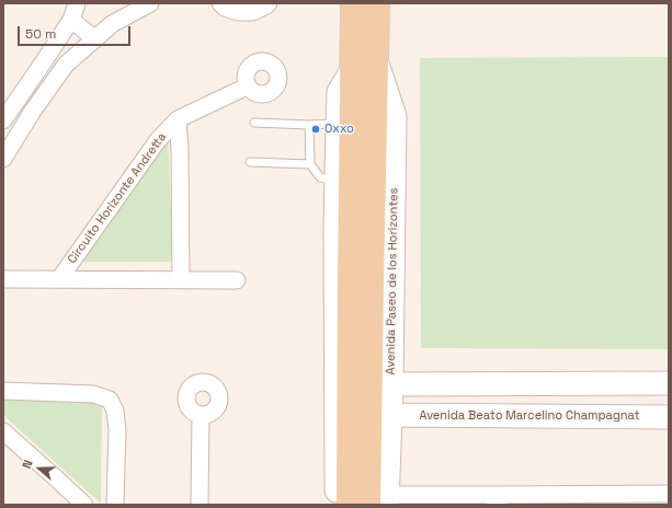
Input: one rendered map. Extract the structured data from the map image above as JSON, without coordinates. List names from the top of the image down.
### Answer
{
  "streets": {
    "main road": ["Avenida Paseo de los Horizontes"],
    "street": ["Circuito Horizonte Andretta", "Avenida Beato Marcelino Champagnat"]
  },
  "crossings": [
    ["Avenida Paseo de los Horizontes", "Avenida Beato Marcelino Champagnat"]
  ],
  "places": ["Oxxo"],
  "scale_bar": "50 m",
  "north": "left"
}
